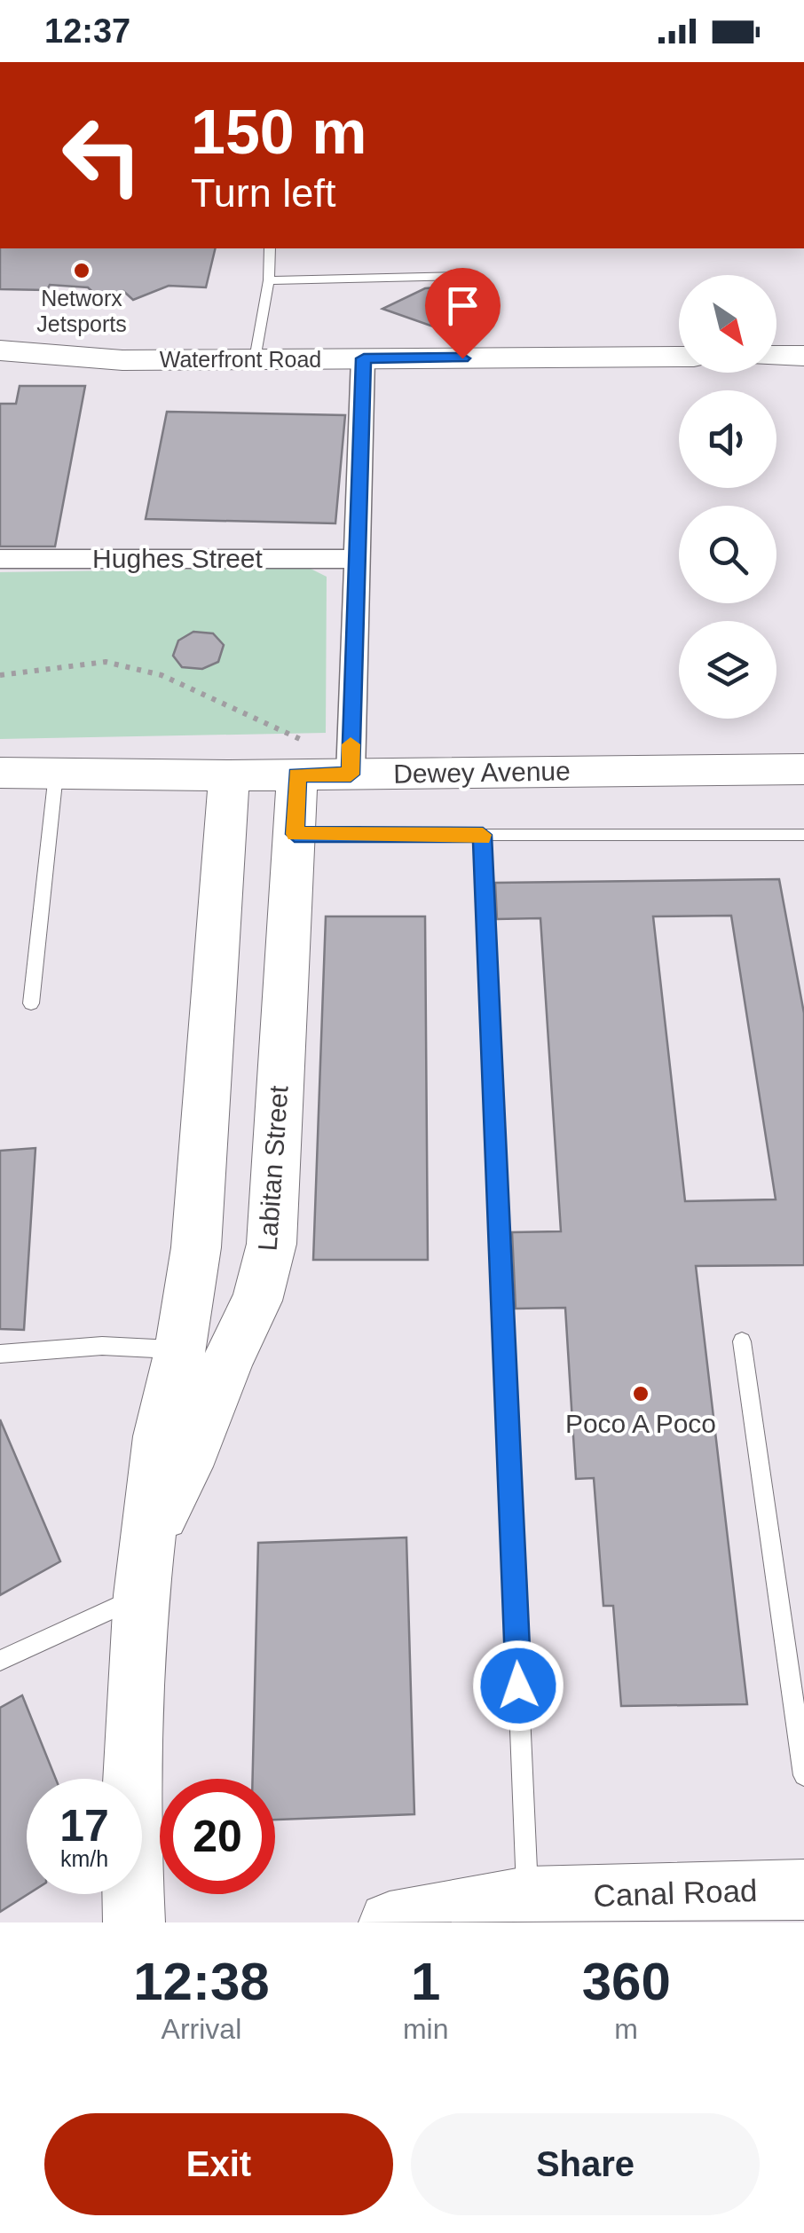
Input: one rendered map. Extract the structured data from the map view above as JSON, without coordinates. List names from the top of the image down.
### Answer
{
  "streets": {
    "main road": [
      "Waterfront Road",
      "Dewey Avenue",
      "Labitan Street",
      "Canal Road"
    ],
    "street": ["Hughes Street"]
  },
  "crossings": [
    ["Dewey Avenue", "Labitan Street"]
  ],
  "places": ["Networx Jetsports", "Poco A Poco"],
  "north": "bottom right",
  "page": {
    "status": "12:37",
    "turn": ["150 m", "Turn left"],
    "speed": "17 km/h",
    "limit": "20",
    "eta": [
      "12:38",
      "Arrival",
      "1",
      "min",
      "360",
      "m"
    ],
    "buttons": ["Exit", "Share"]
  }
}
